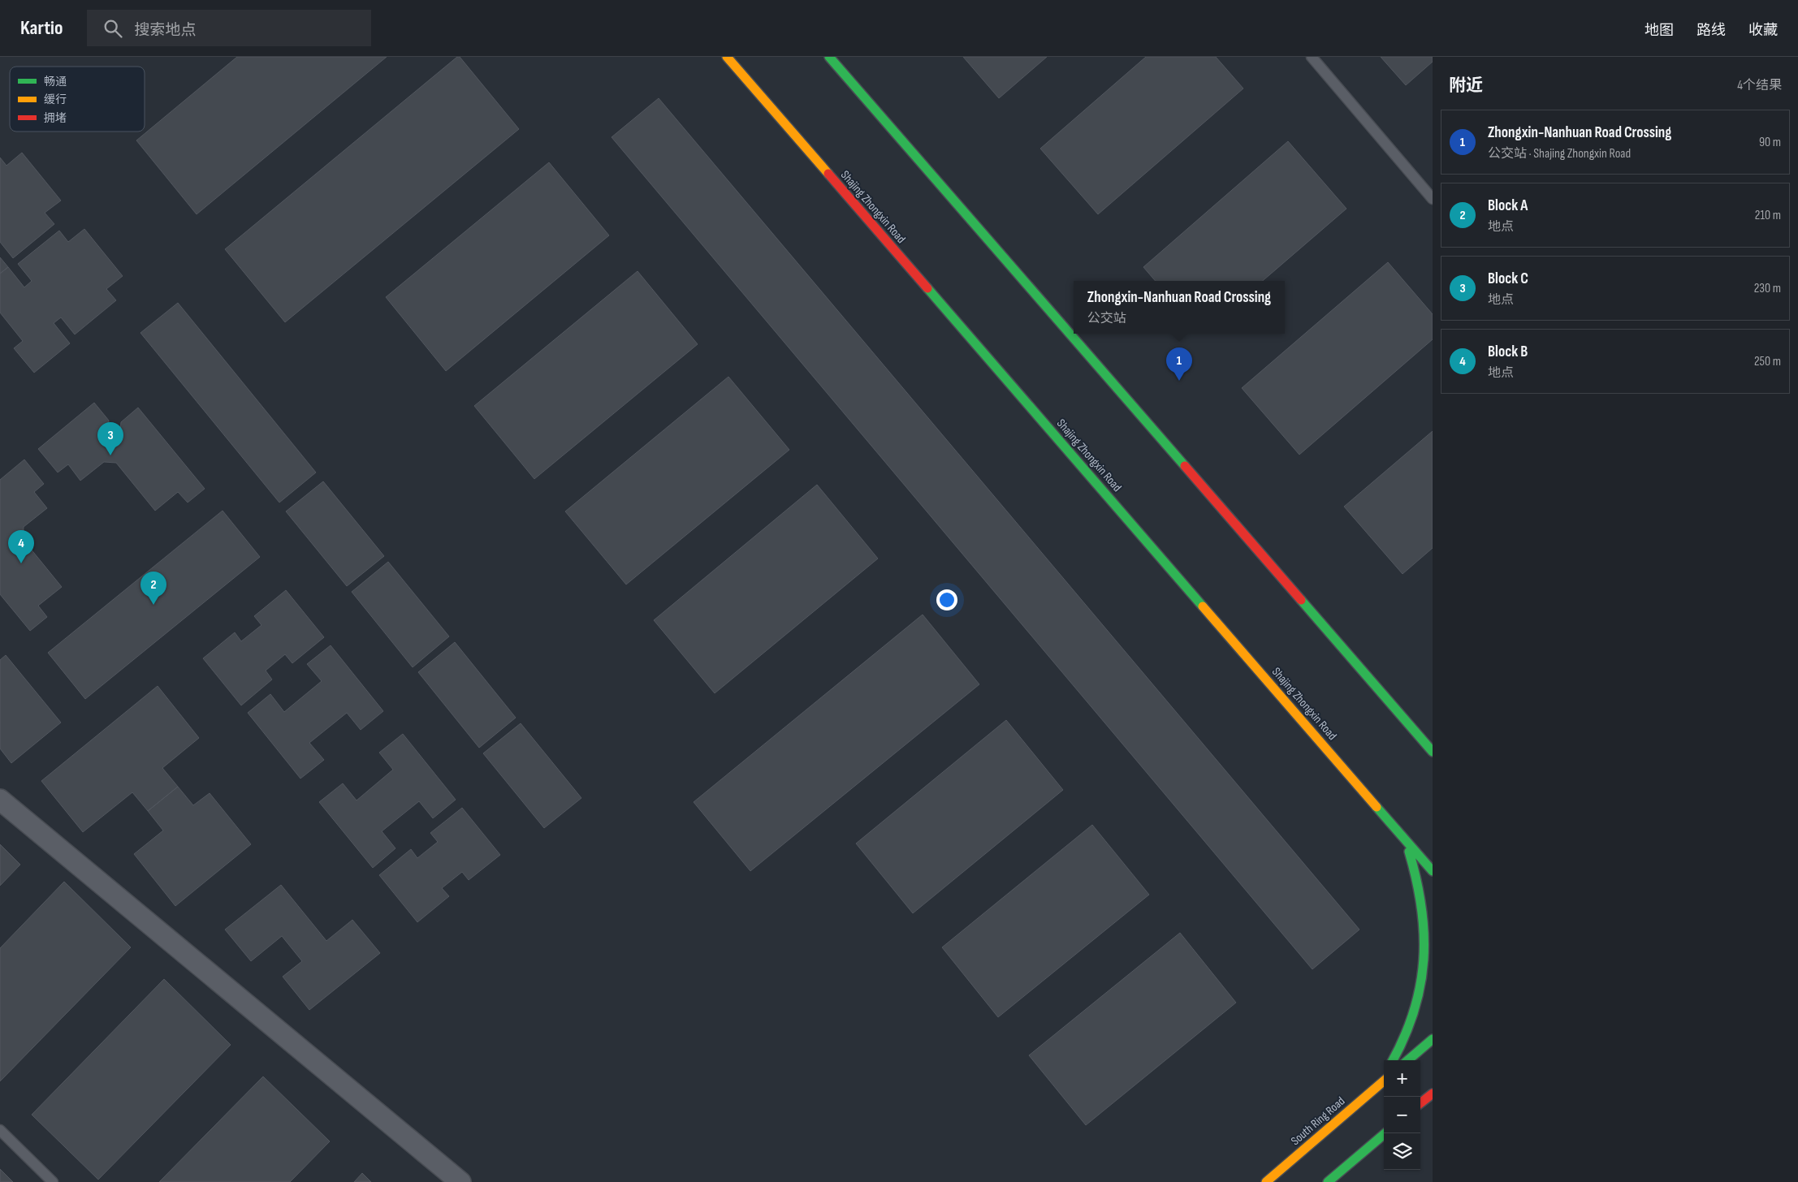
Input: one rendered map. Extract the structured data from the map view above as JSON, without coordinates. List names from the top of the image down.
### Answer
{
  "streets": {
    "street": ["Shajing Zhongxin Road", "South Ring Road"]
  },
  "legend": ["畅通", "缓行", "拥堵"],
  "page": {
    "header": "Kartio",
    "search": "搜索地点",
    "nav": ["地图", "路线", "收藏"],
    "heading": ["附近", "4个结果"],
    "list": [
      {
        "mark": "1",
        "name": "Zhongxin-Nanhuan Road Crossing",
        "note": "公交站 · Shajing Zhongxin Road",
        "value": "90 m"
      },
      {
        "mark": "2",
        "name": "Block A",
        "note": "地点",
        "value": "210 m"
      },
      {
        "mark": "3",
        "name": "Block C",
        "note": "地点",
        "value": "230 m"
      },
      {
        "mark": "4",
        "name": "Block B",
        "note": "地点",
        "value": "250 m"
      }
    ],
    "popup": ["Zhongxin-Nanhuan Road Crossing", "公交站"],
    "pins": [
      "1",
      "3",
      "4",
      "2"
    ],
    "map_buttons": ["+", "−"]
  }
}
